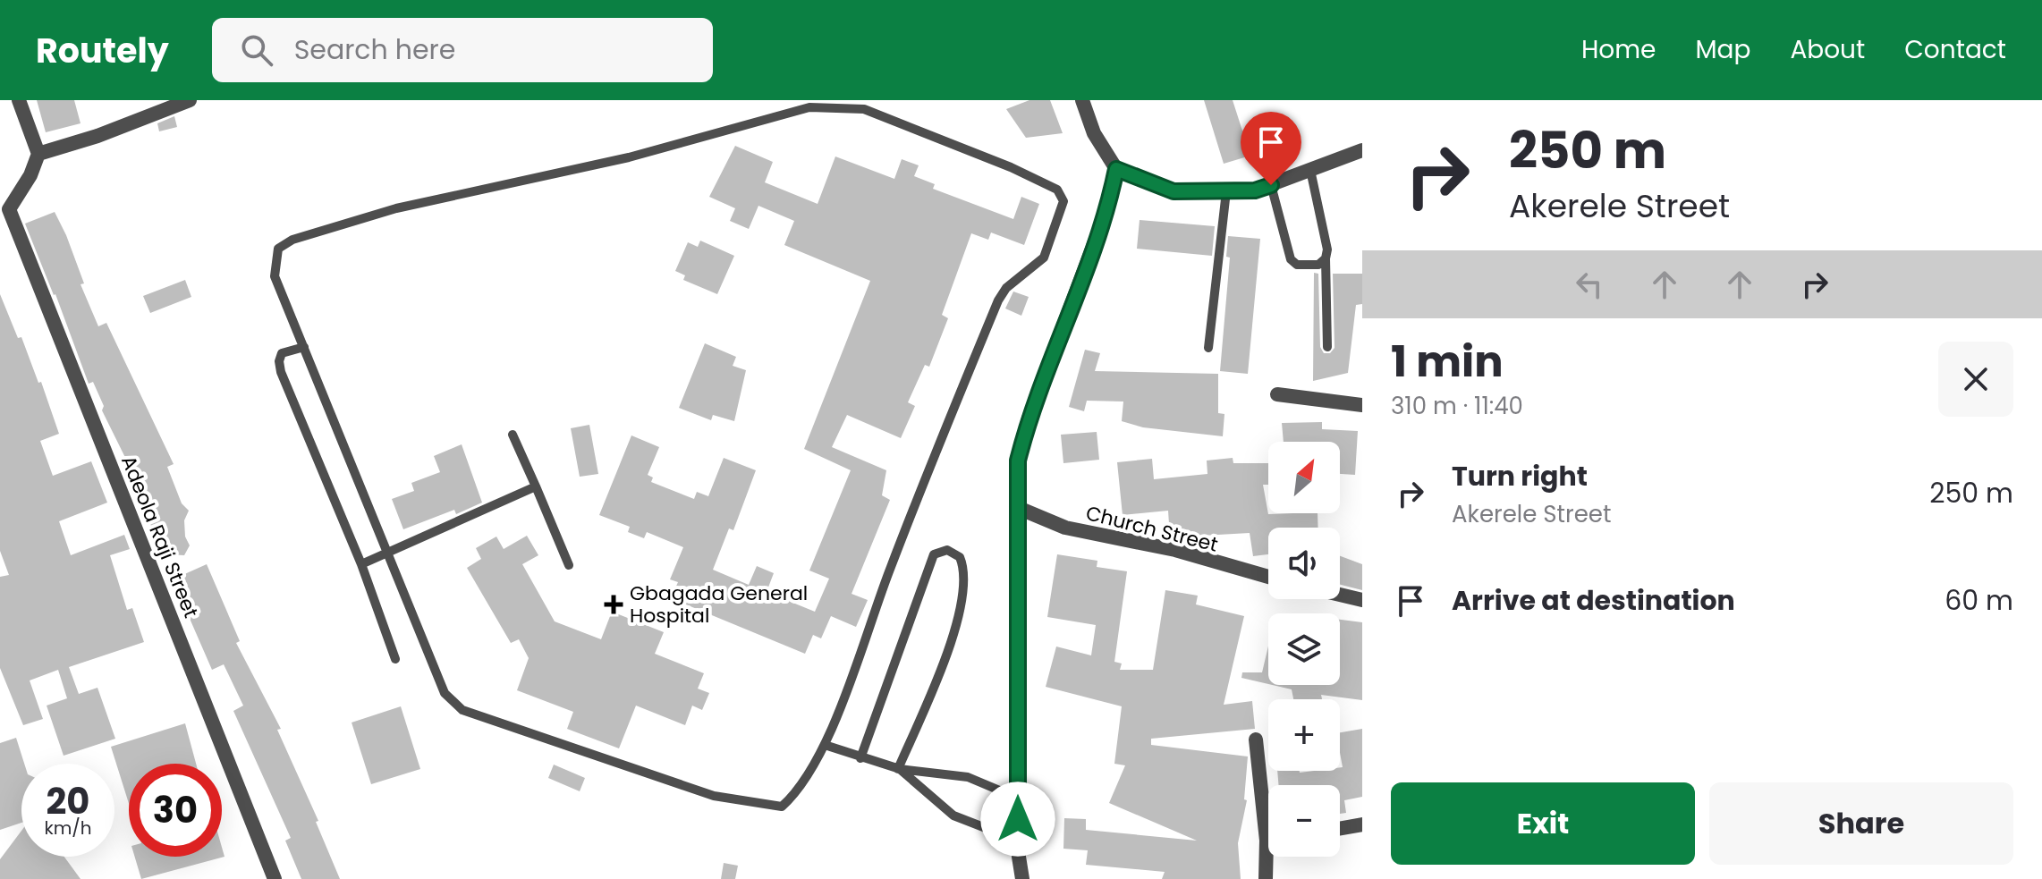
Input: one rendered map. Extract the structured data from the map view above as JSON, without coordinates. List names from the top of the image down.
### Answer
{
  "streets": {
    "street": ["Church Street", "Adeola Raji Street"]
  },
  "places": {
    "health": ["Gbagada General Hospital"]
  },
  "north": "top right",
  "page": {
    "header": "Routely",
    "search": "Search here",
    "nav": [
      "Home",
      "Map",
      "About",
      "Contact"
    ],
    "turn": ["250 m", "Akerele Street"],
    "heading": ["1 min", "310 m · 11:40"],
    "list": [
      {
        "name": "Turn right",
        "note": "Akerele Street",
        "value": "250 m"
      },
      {
        "name": "Arrive at destination",
        "value": "60 m"
      }
    ],
    "map_buttons": ["+", "−"],
    "speed": "20 km/h",
    "limit": "30",
    "buttons": ["Exit", "Share"]
  }
}
